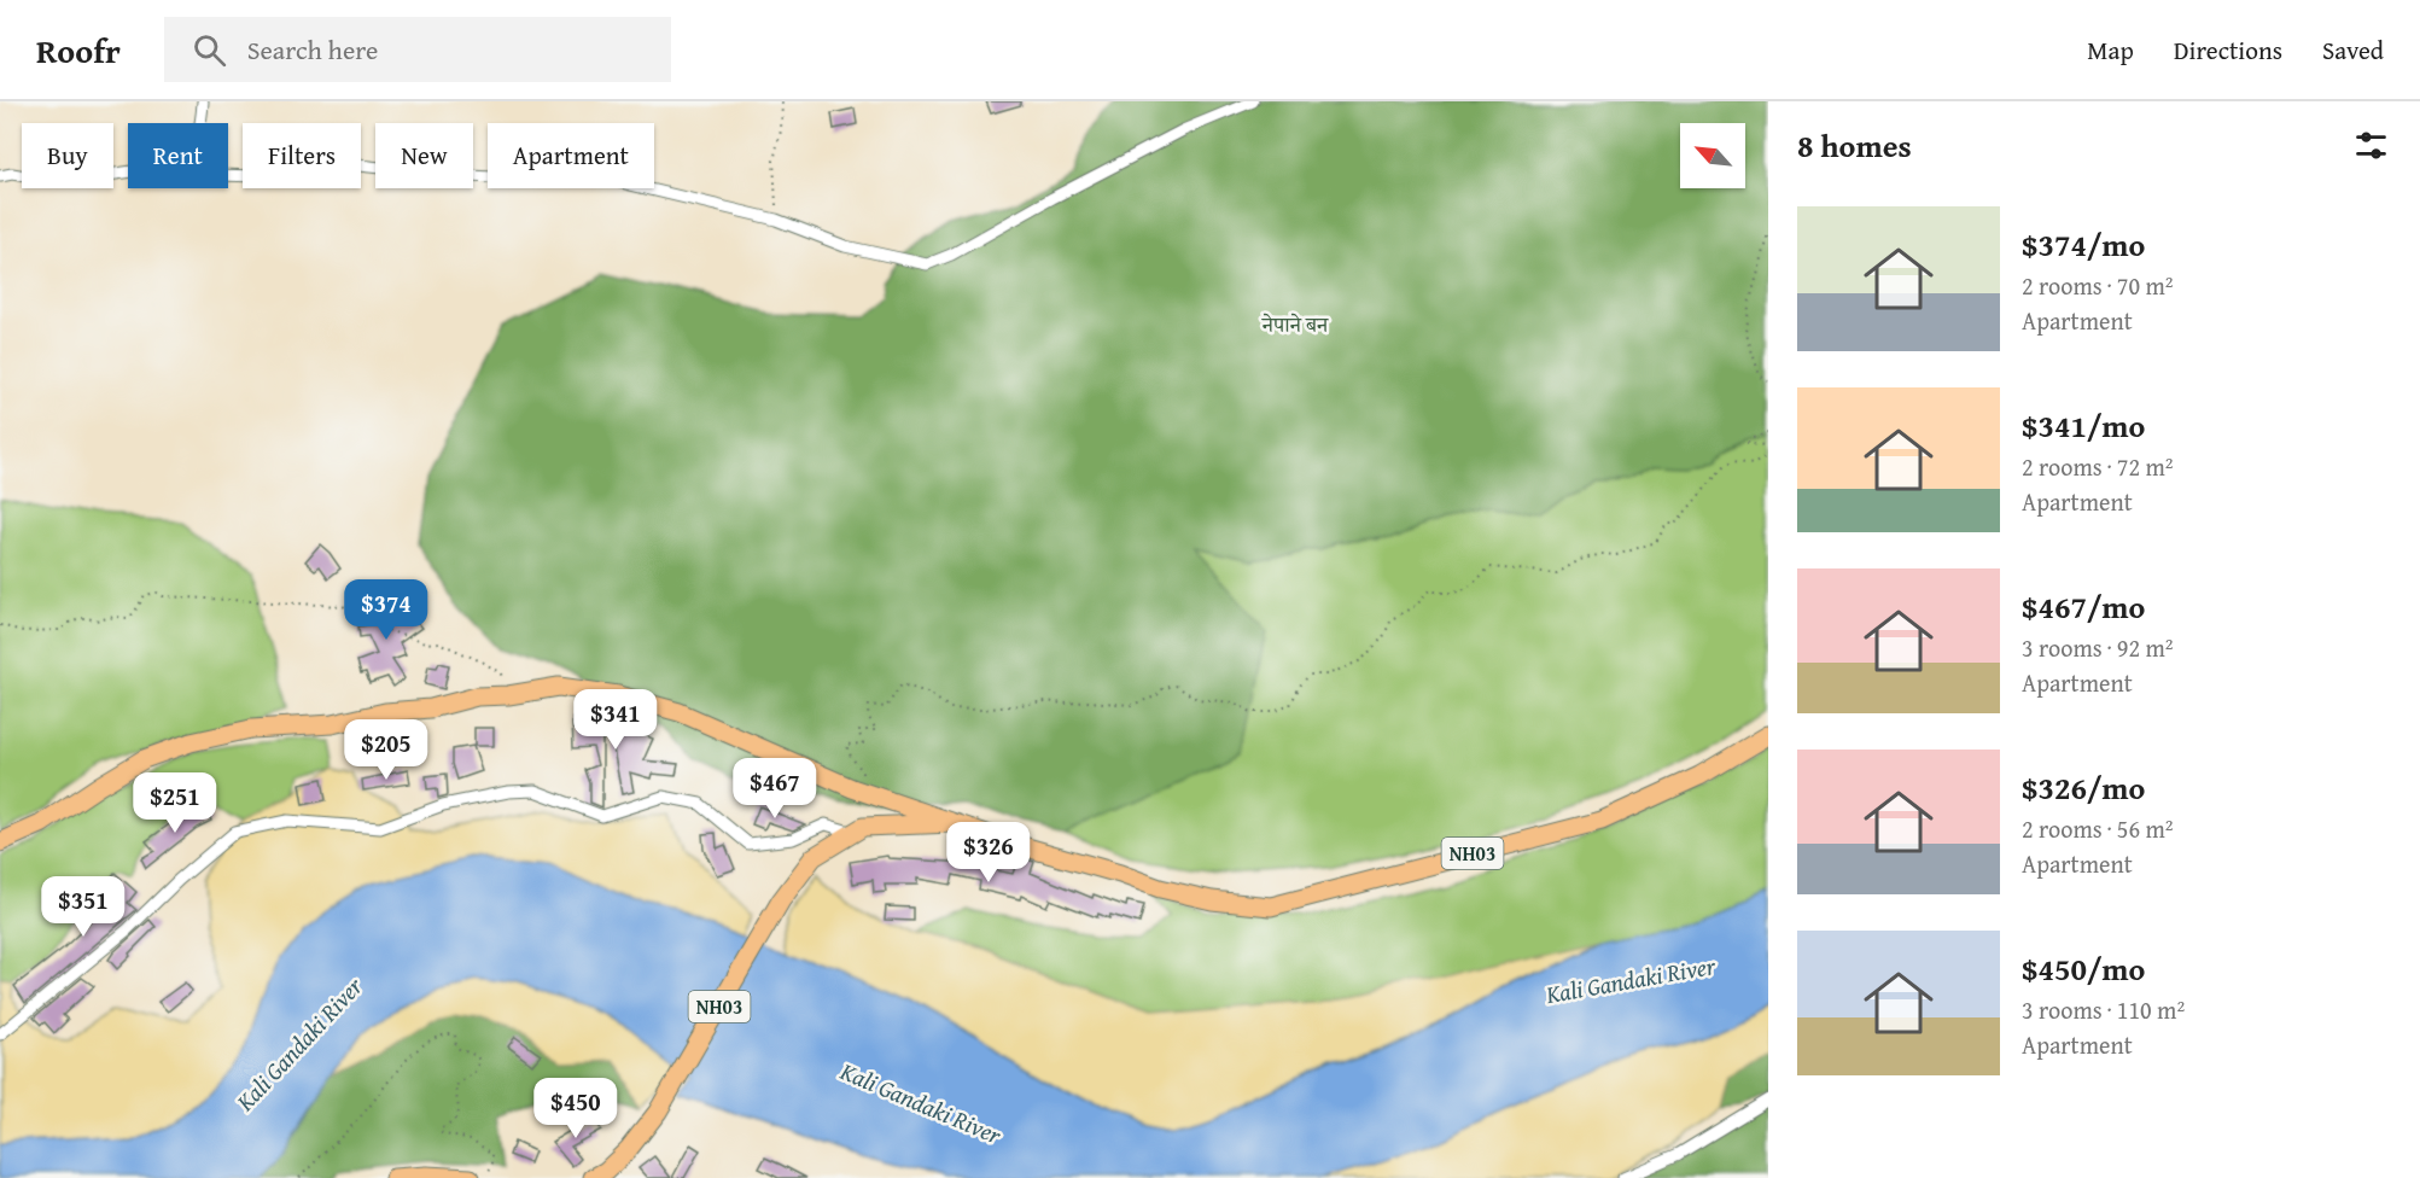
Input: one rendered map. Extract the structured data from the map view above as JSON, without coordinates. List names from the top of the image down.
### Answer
{
  "streets": {
    "main road": ["NH03"]
  },
  "water": ["Kali Gandaki River"],
  "parks": ["नेपाने बन"],
  "north": "top left",
  "page": {
    "header": "Roofr",
    "search": "Search here",
    "nav": ["Map", "Directions", "Saved"],
    "heading": "8 homes",
    "chip": [
      "Buy",
      "Rent",
      "Filters",
      "New",
      "Apartment"
    ],
    "list": [
      {
        "name": "$374/mo",
        "note": "2 rooms · 70 m² · Apartment"
      },
      {
        "name": "$341/mo",
        "note": "2 rooms · 72 m² · Apartment"
      },
      {
        "name": "$467/mo",
        "note": "3 rooms · 92 m² · Apartment"
      },
      {
        "name": "$326/mo",
        "note": "2 rooms · 56 m² · Apartment"
      },
      {
        "name": "$450/mo",
        "note": "3 rooms · 110 m² · Apartment"
      }
    ],
    "price": [
      "$374",
      "$341",
      "$205",
      "$467",
      "$251",
      "$326",
      "$351",
      "$450"
    ]
  }
}
